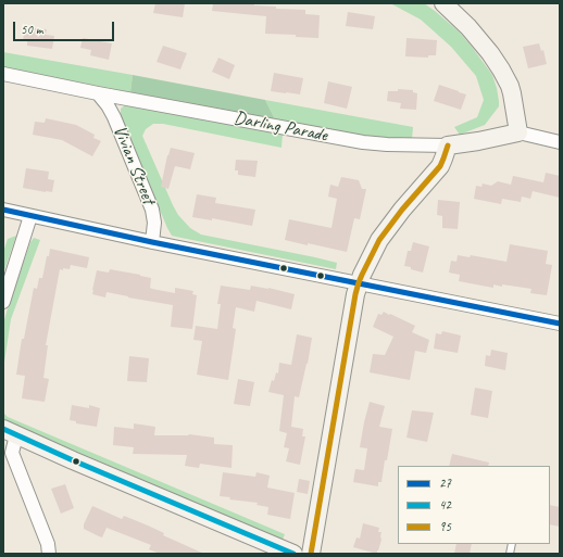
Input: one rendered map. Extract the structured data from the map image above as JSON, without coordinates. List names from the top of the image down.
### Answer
{
  "streets": {
    "street": ["Darling Parade", "Vivian Street"]
  },
  "crossings": [
    ["Darling Parade", "Vivian Street"]
  ],
  "lines": ["transit line 95", "transit line 27", "transit line 42"],
  "legend": ["27", "42", "95"],
  "scale_bar": "50 m"
}
